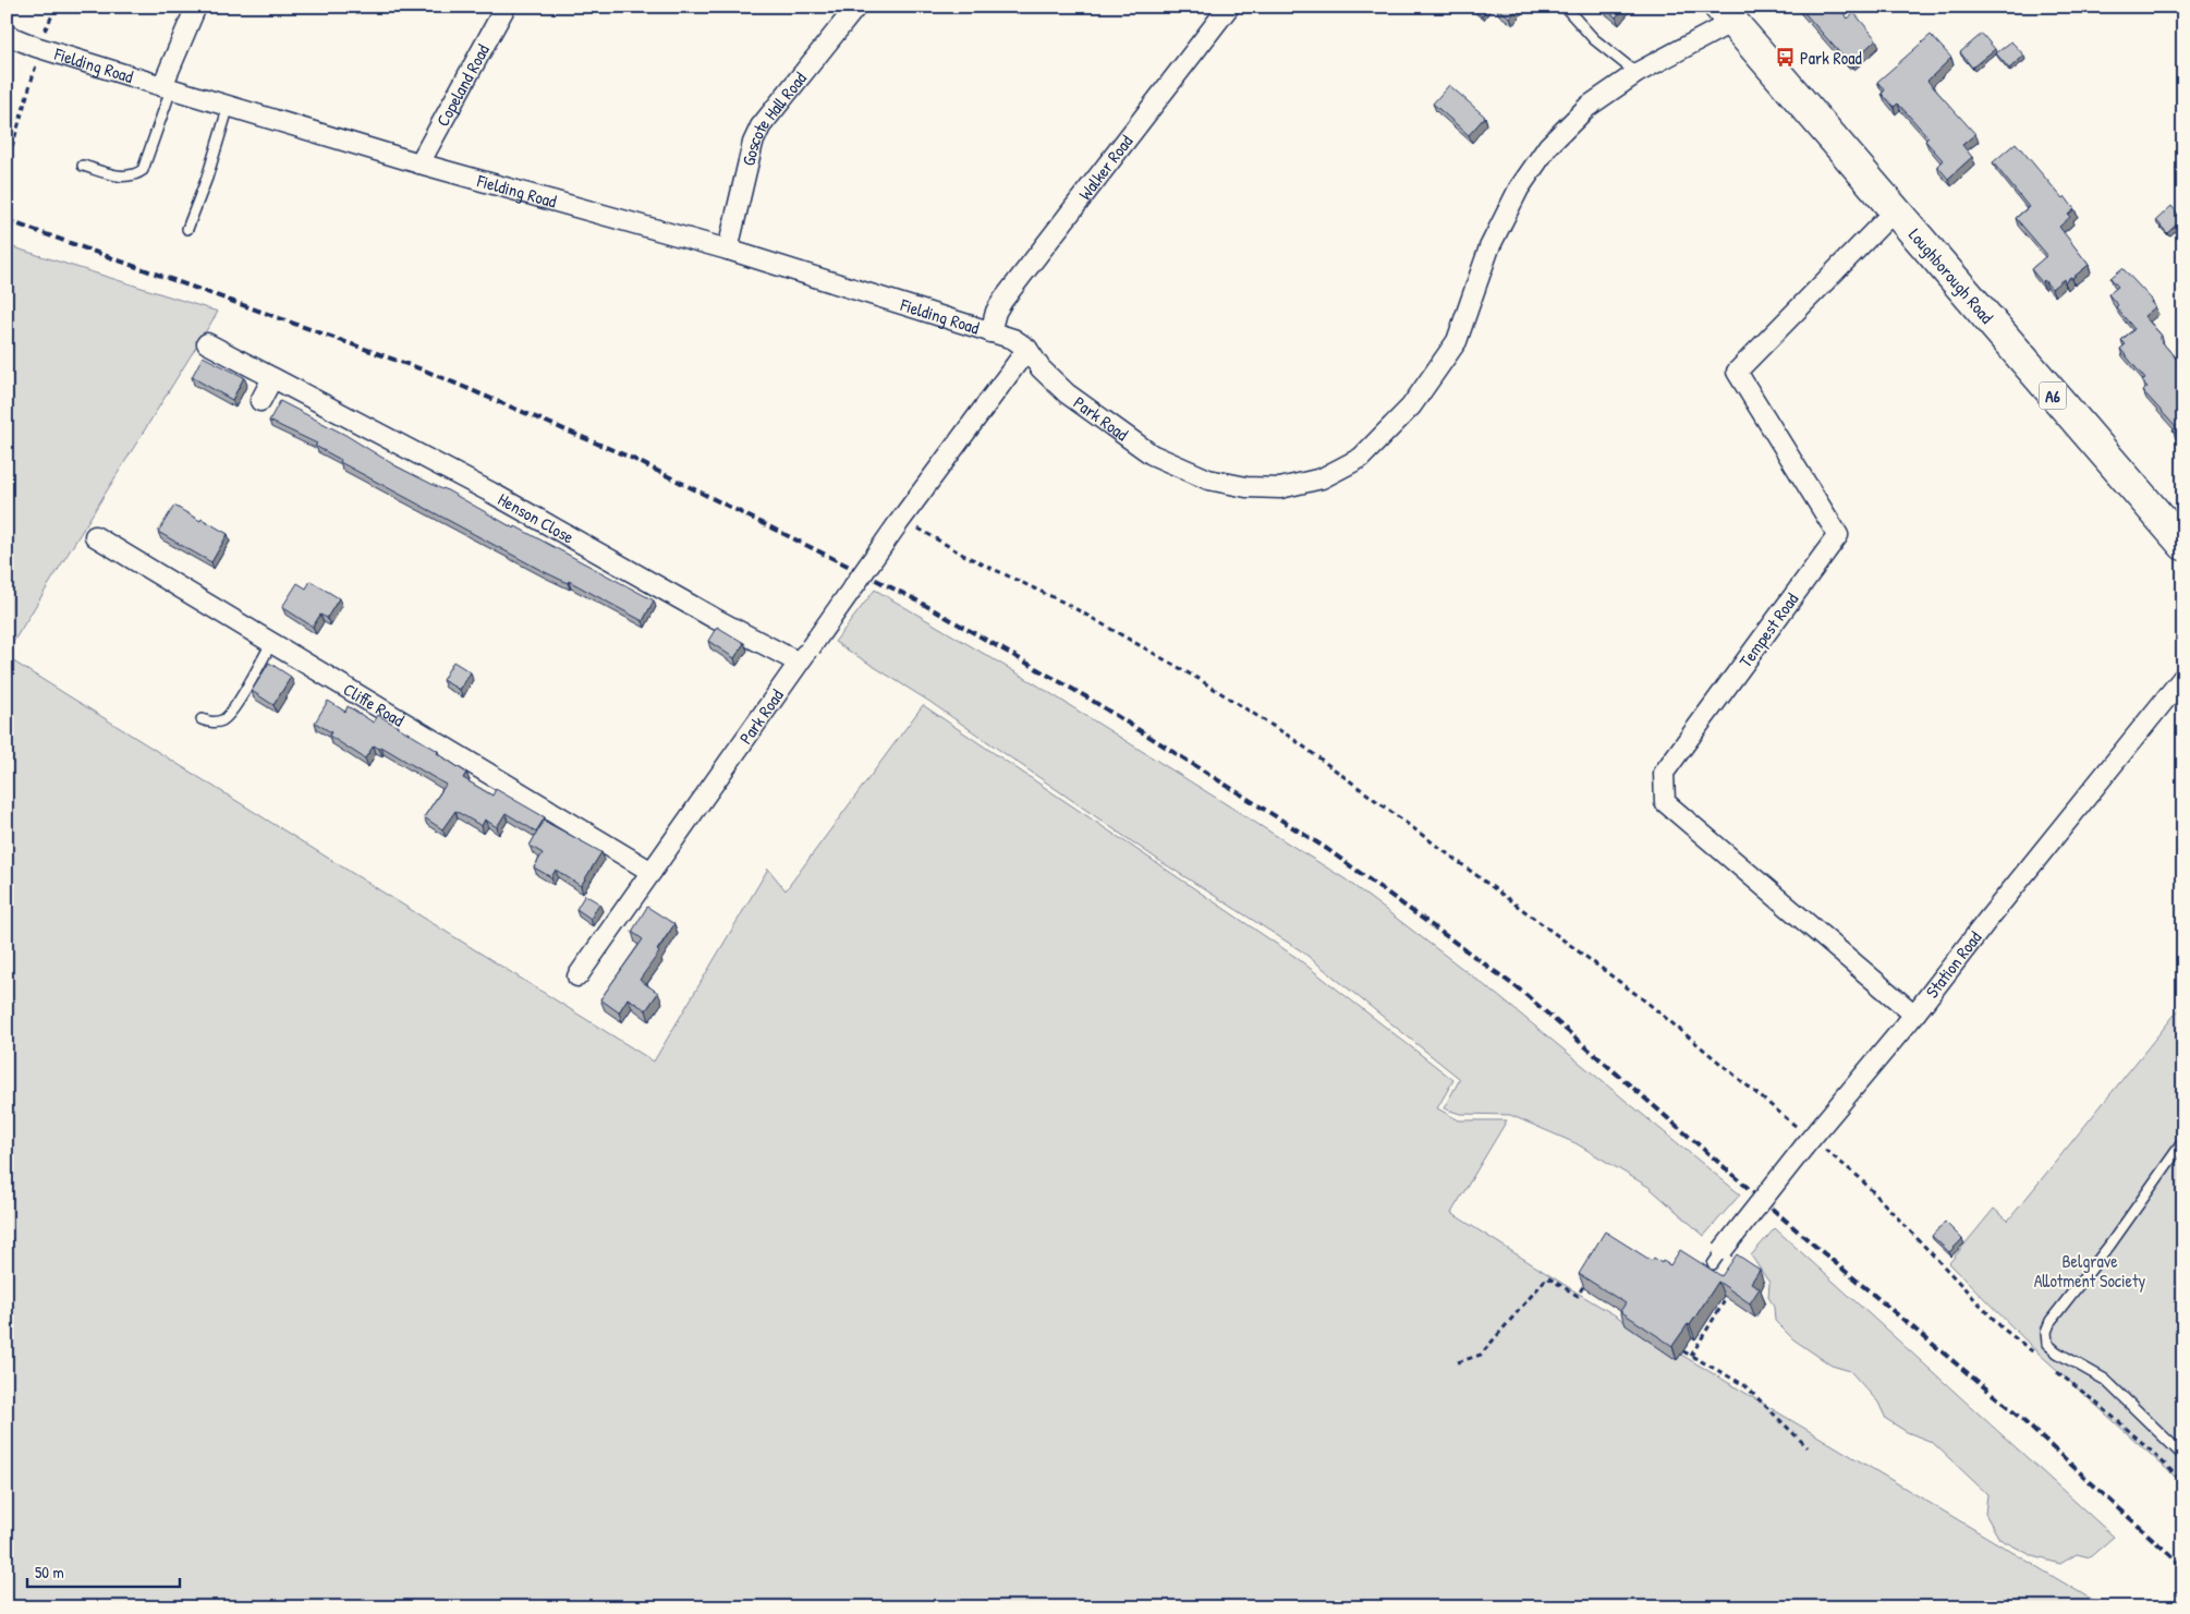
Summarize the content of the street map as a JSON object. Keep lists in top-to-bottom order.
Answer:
{
  "streets": {
    "highway": ["Loughborough Road", "A6"],
    "street": [
      "Fielding Road",
      "Copeland Road",
      "Goscote Hall Road",
      "Walker Road",
      "Park Road",
      "Henson Close",
      "Tempest Road",
      "Cliffe Road",
      "Station Road"
    ]
  },
  "crossings": [
    ["Fielding Road", "Copeland Road"],
    ["Fielding Road", "Goscote Hall Road"],
    ["Fielding Road", "Walker Road"],
    ["Fielding Road", "Park Road"],
    ["Loughborough Road", "Park Road"],
    ["Loughborough Road", "Tempest Road"],
    ["Park Road", "Henson Close"],
    ["Park Road", "Cliffe Road"],
    ["Tempest Road", "Station Road"]
  ],
  "parks": ["Belgrave Allotment Society"],
  "places": {
    "bus stop": ["Park Road"]
  },
  "scale_bar": "50 m"
}
